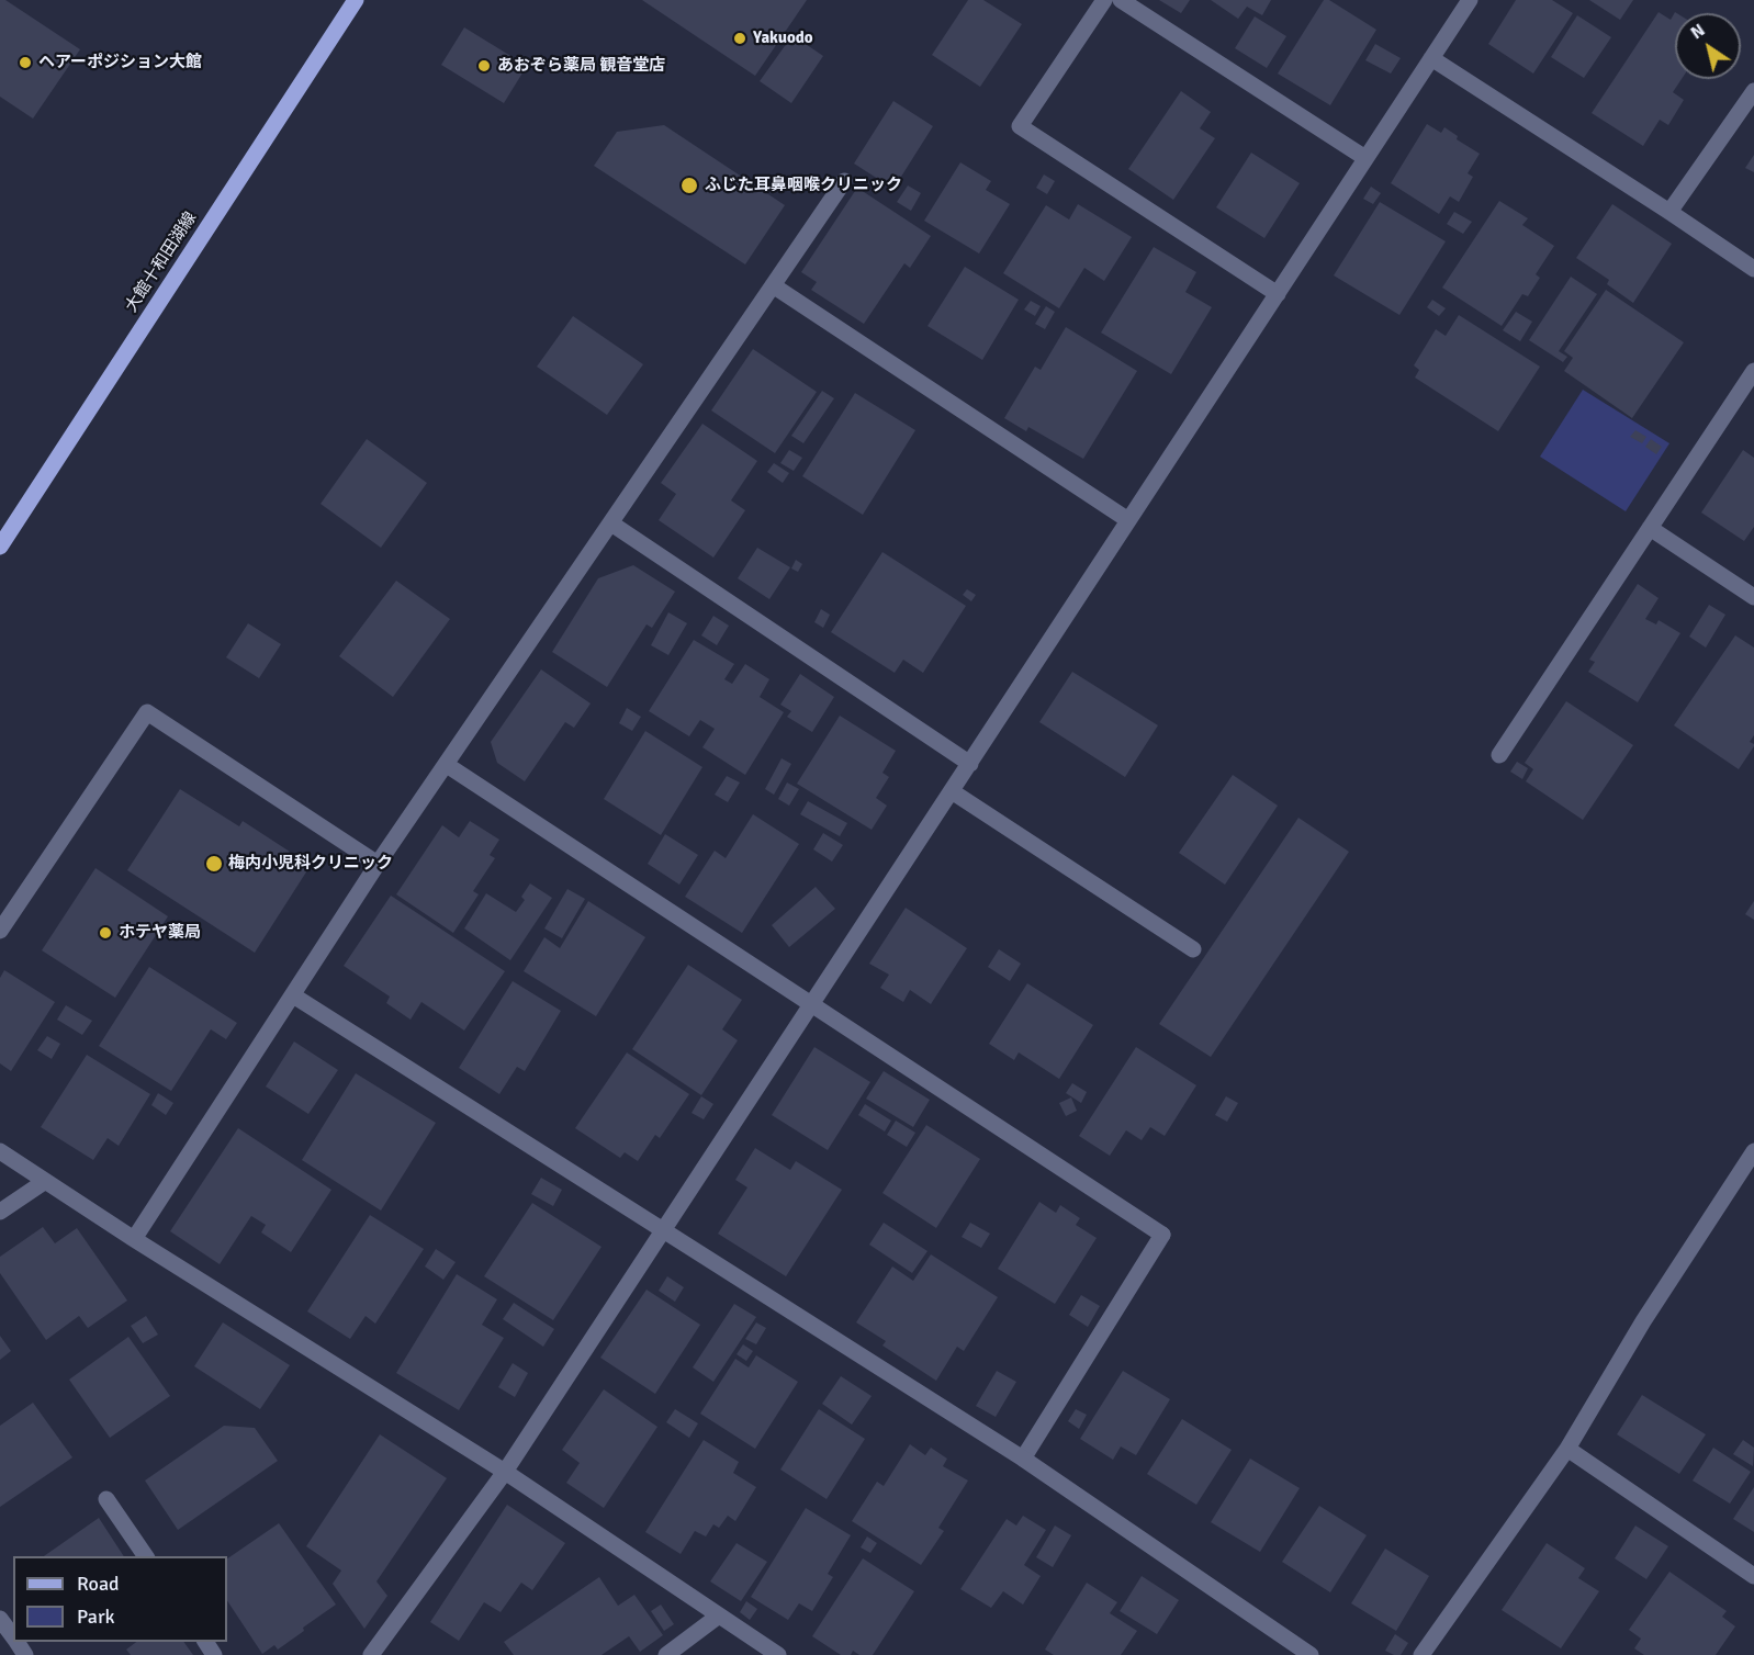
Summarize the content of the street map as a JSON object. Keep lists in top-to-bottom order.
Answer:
{
  "streets": {
    "main road": ["大館十和田湖線"]
  },
  "places": [
    "Yakuodo",
    "ヘアーポジション大館",
    "あおぞら薬局 観音堂店",
    "ふじた耳鼻咽喉クリニック",
    "梅内小児科クリニック",
    "ホテヤ薬局"
  ],
  "legend": ["Road", "Park"],
  "north": "top left"
}
